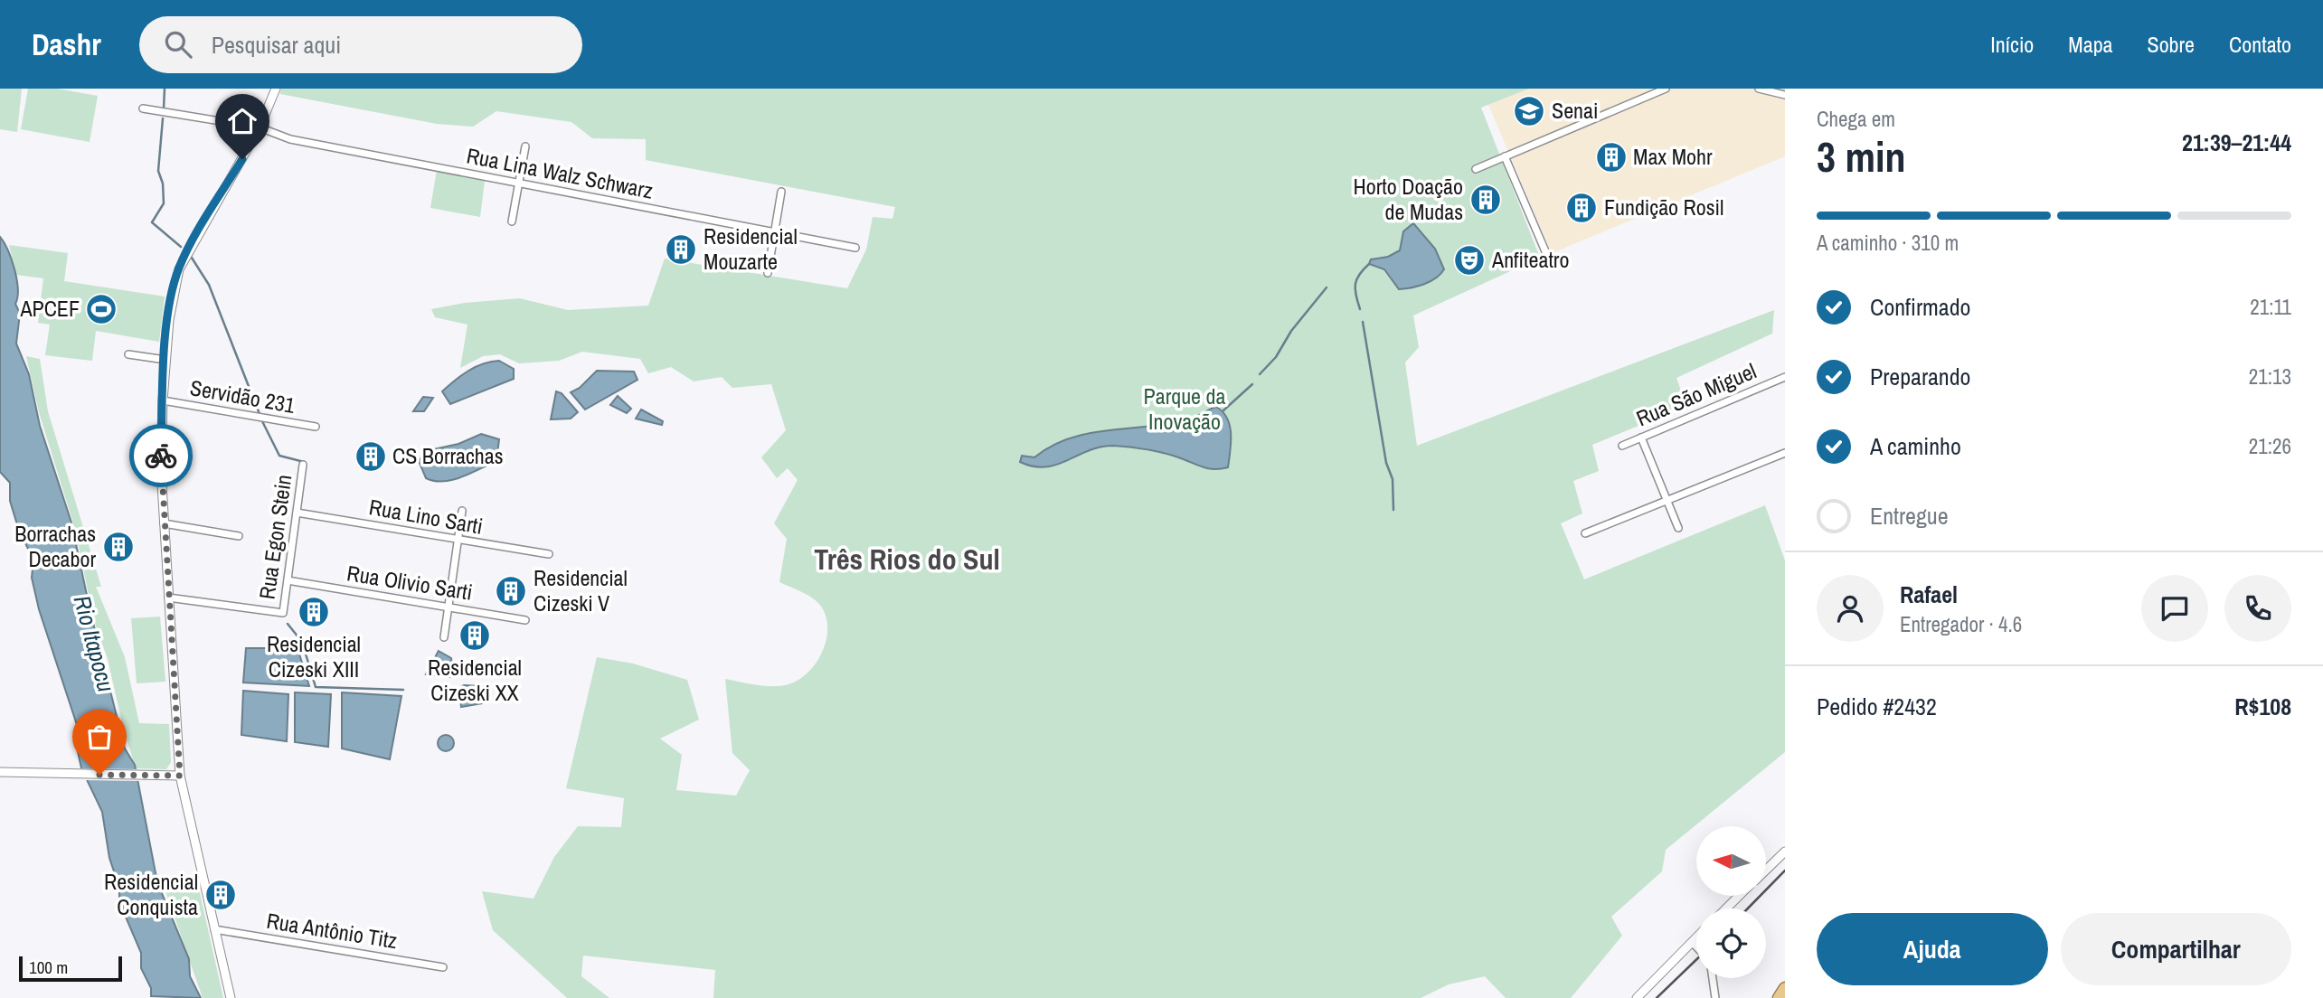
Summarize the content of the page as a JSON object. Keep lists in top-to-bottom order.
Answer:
{
  "streets": {
    "street": [
      "Rua Lina Walz Schwarz",
      "Rua São Miguel",
      "Servidão 231",
      "Rua Lino Sarti",
      "Rua Egon Stein",
      "Rua Olivio Sarti",
      "Rua Antônio Titz"
    ]
  },
  "crossings": [
    ["Rua Lino Sarti", "Rua Egon Stein"],
    ["Rua Egon Stein", "Rua Olivio Sarti"]
  ],
  "districts": ["Três Rios do Sul"],
  "water": ["Rio Itapocu"],
  "parks": ["Parque da Inovação"],
  "places": {
    "school or university": ["Senai"],
    "building": [
      "Max Mohr",
      "Horto Doação de Mudas",
      "Fundição Rosil",
      "Residencial Mouzarte",
      "CS Borrachas",
      "Borrachas Decabor",
      "Residencial Cizeski V",
      "Residencial Cizeski XIII",
      "Residencial Cizeski XX",
      "Residencial Conquista"
    ],
    "theatre": ["Anfiteatro"],
    "sports": ["APCEF"]
  },
  "scale_bar": "100 m",
  "north": "left",
  "page": {
    "header": "Dashr",
    "search": "Pesquisar aqui",
    "nav": [
      "Início",
      "Mapa",
      "Sobre",
      "Contato"
    ],
    "heading": ["3 min", "Chega em", "21:39–21:44"],
    "panel": [
      "Rafael",
      "Entregador · 4.6",
      "Pedido #2432",
      "R$108"
    ],
    "bar": "A caminho · 310 m",
    "list": [
      ["Confirmado", "21:11"],
      ["Preparando", "21:13"],
      ["A caminho", "21:26"],
      "Entregue"
    ],
    "buttons": ["Ajuda", "Compartilhar"],
    "scale": "100 m"
  }
}
